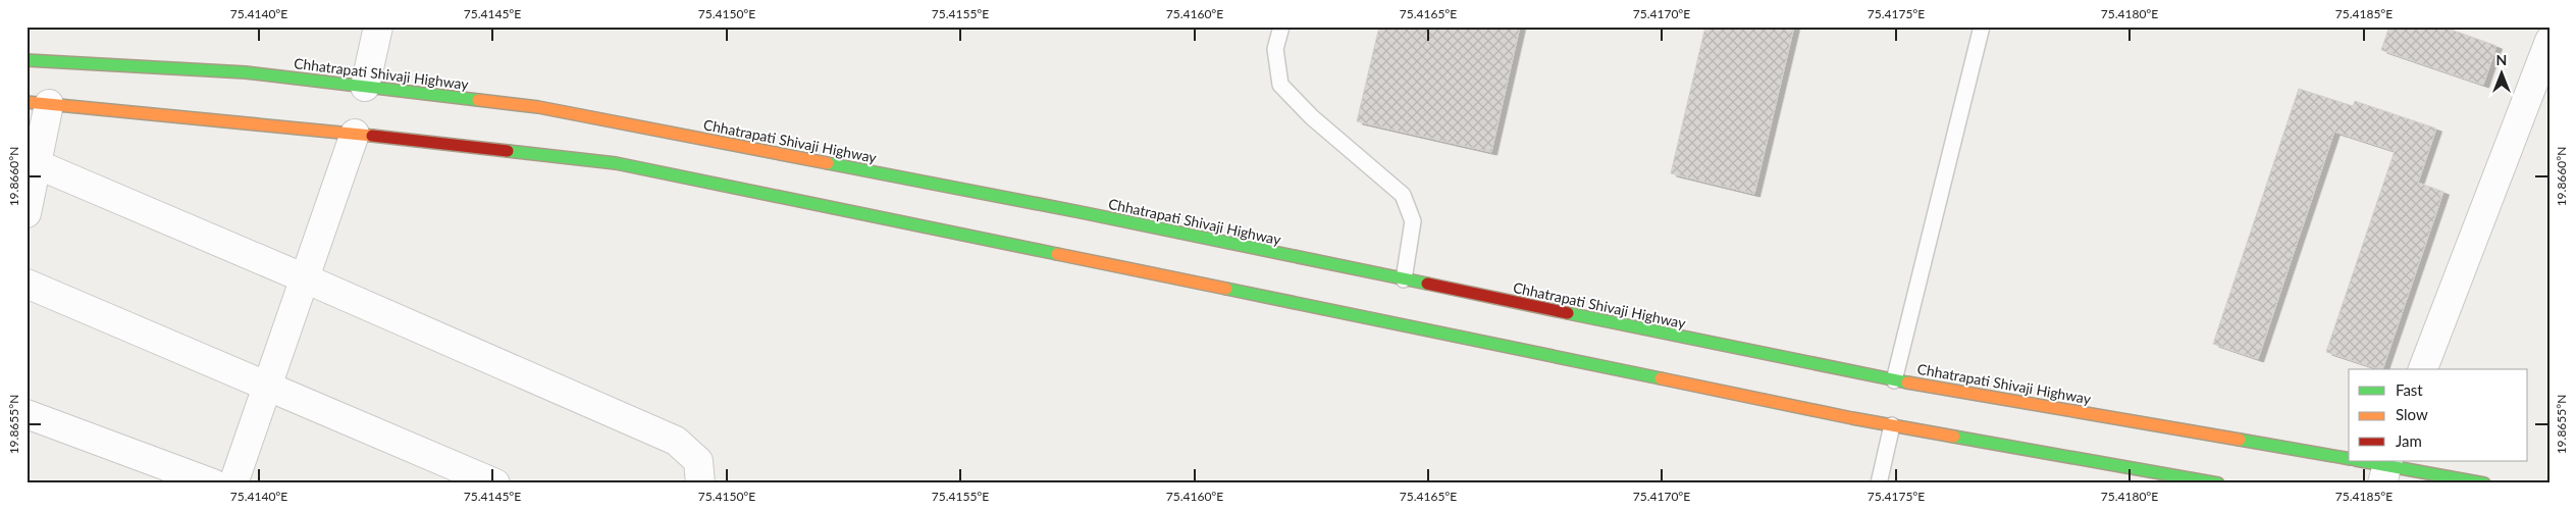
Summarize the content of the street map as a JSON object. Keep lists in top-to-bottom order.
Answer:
{
  "streets": {
    "main road": ["Chhatrapati Shivaji Highway"]
  },
  "legend": ["Fast", "Slow", "Jam"],
  "north": "top",
  "coordinates": [
    "75.4140°E",
    "75.4145°E",
    "75.4150°E",
    "75.4155°E",
    "75.4160°E",
    "75.4165°E",
    "75.4170°E",
    "75.4175°E",
    "75.4180°E",
    "75.4185°E",
    "19.8660°N",
    "19.8655°N"
  ]
}
